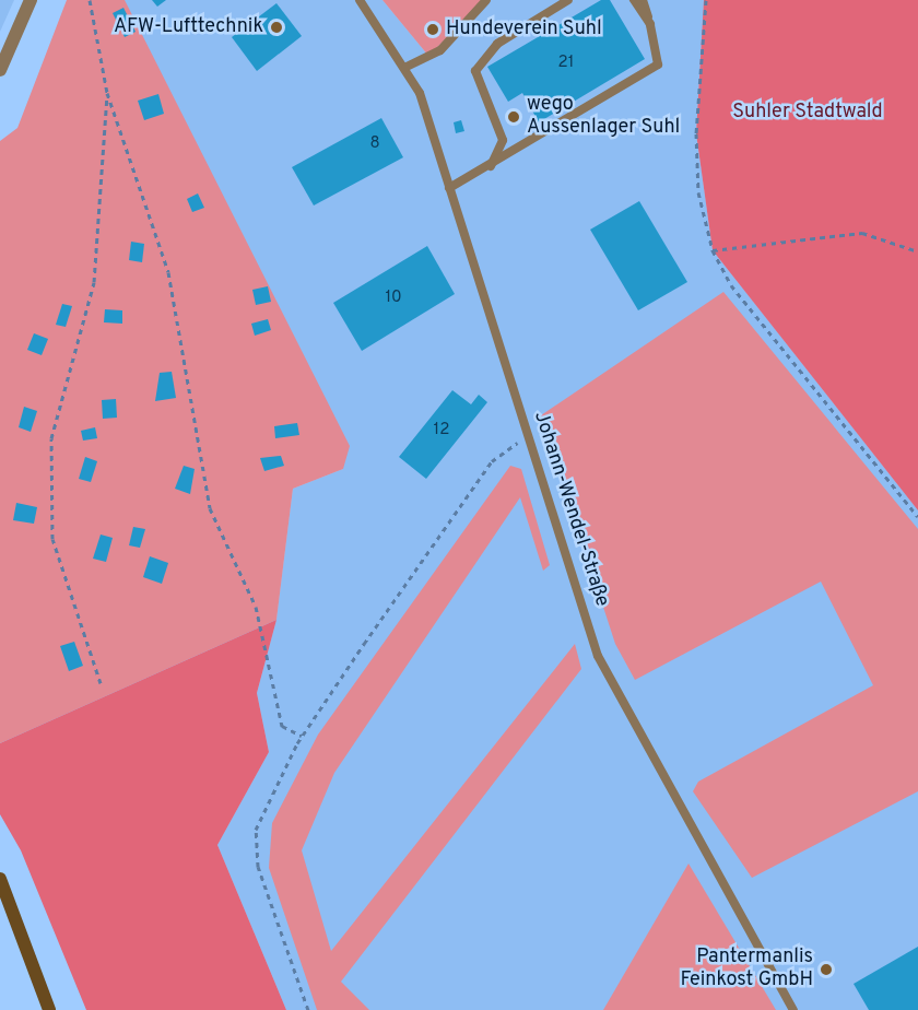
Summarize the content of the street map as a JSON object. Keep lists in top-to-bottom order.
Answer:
{
  "streets": {
    "lane": ["Johann-Wendel-Straße"]
  },
  "parks": ["Suhler Stadtwald"],
  "places": [
    "AFW-Lufttechnik",
    "Hundeverein Suhl",
    "wego Aussenlager Suhl",
    "Pantermanlis Feinkost GmbH"
  ],
  "house_numbers": [
    "21",
    "8",
    "10",
    "12"
  ]
}
